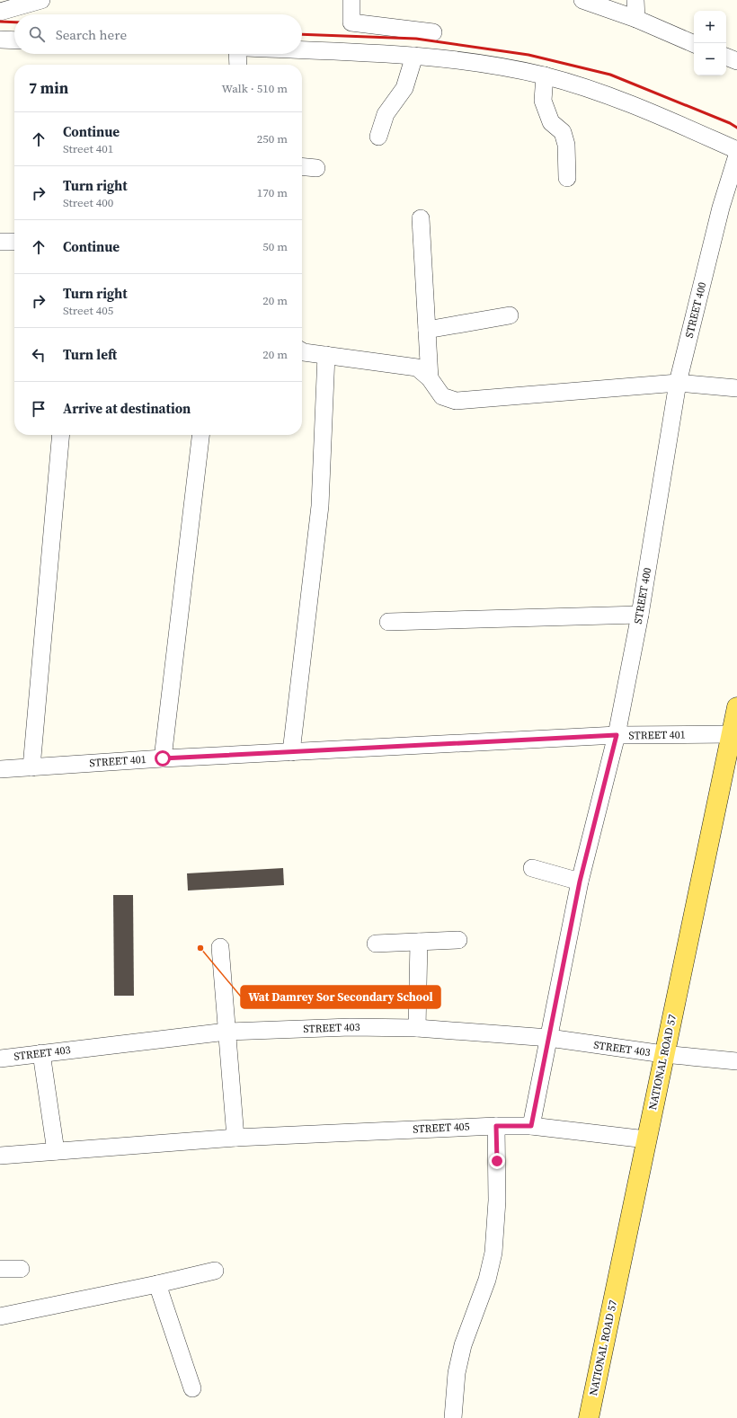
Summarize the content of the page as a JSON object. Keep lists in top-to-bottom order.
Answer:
{
  "streets": {
    "main road": ["NATIONAL ROAD 57"],
    "street": [
      "STREET 400",
      "STREET 401",
      "STREET 403",
      "STREET 405"
    ]
  },
  "crossings": [
    ["STREET 400", "STREET 401"],
    ["STREET 400", "STREET 403"],
    ["STREET 400", "STREET 405"],
    ["STREET 401", "NATIONAL ROAD 57"],
    ["STREET 403", "NATIONAL ROAD 57"],
    ["NATIONAL ROAD 57", "STREET 405"]
  ],
  "places": ["Wat Damrey Sor Secondary School"],
  "page": {
    "map_buttons": ["+", "−"],
    "search": "Search here",
    "heading": ["7 min", "Walk · 510 m"],
    "list": [
      ["Continue", "Street 401", "250 m"],
      ["Turn right", "Street 400", "170 m"],
      ["Continue", "50 m"],
      ["Turn right", "Street 405", "20 m"],
      ["Turn left", "20 m"],
      "Arrive at destination"
    ]
  }
}
